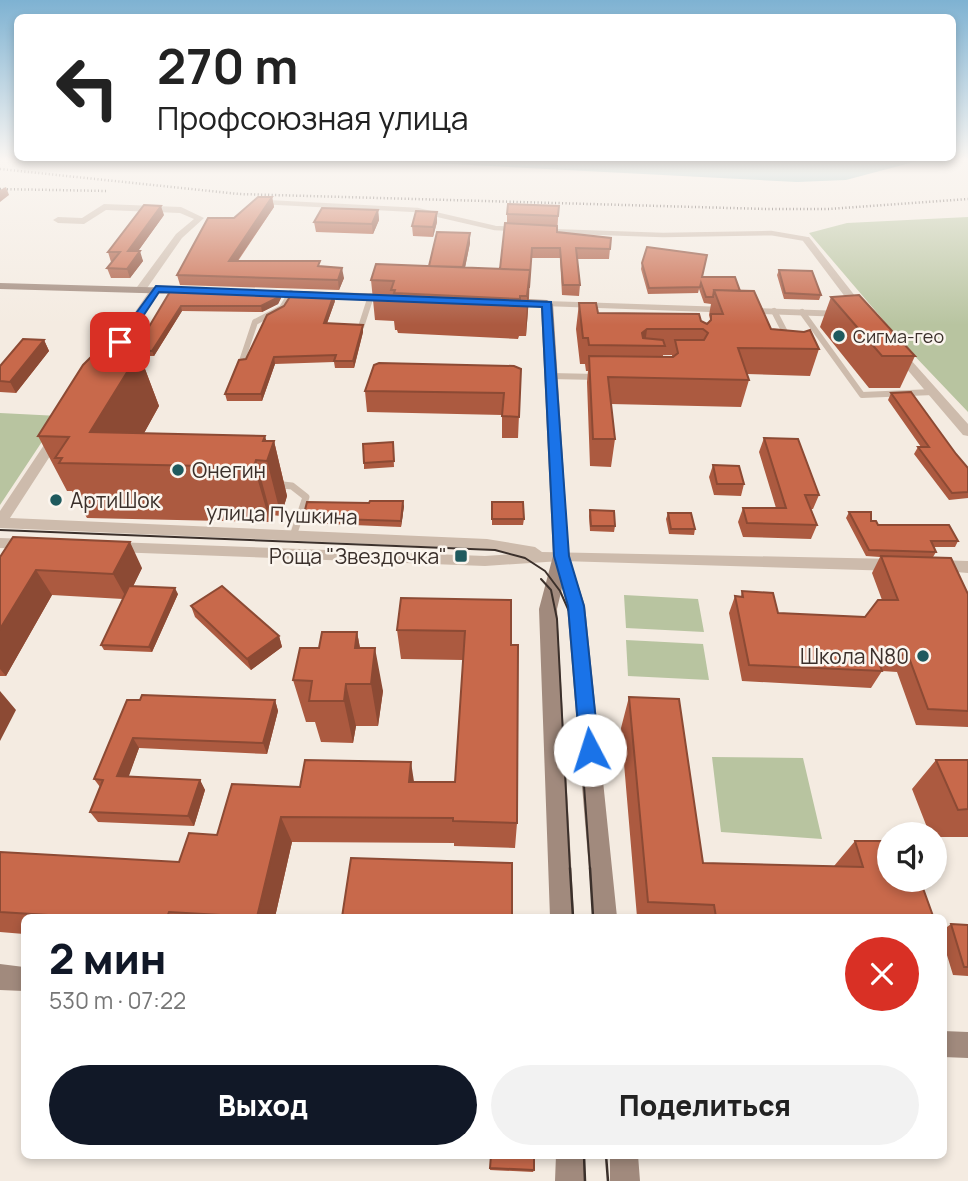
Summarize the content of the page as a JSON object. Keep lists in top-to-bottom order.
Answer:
{
  "streets": {
    "street": ["улица Пушкина"]
  },
  "places": {
    "other": [
      "Сигма-гео",
      "Онегин",
      "АртиШок",
      "Школа N80"
    ],
    "transit": ["Роща \"Звездочка\""]
  },
  "page": {
    "turn": ["270 m", "Профсоюзная улица"],
    "heading": ["2 мин", "530 m · 07:22"],
    "buttons": ["Выход", "Поделиться"]
  }
}
